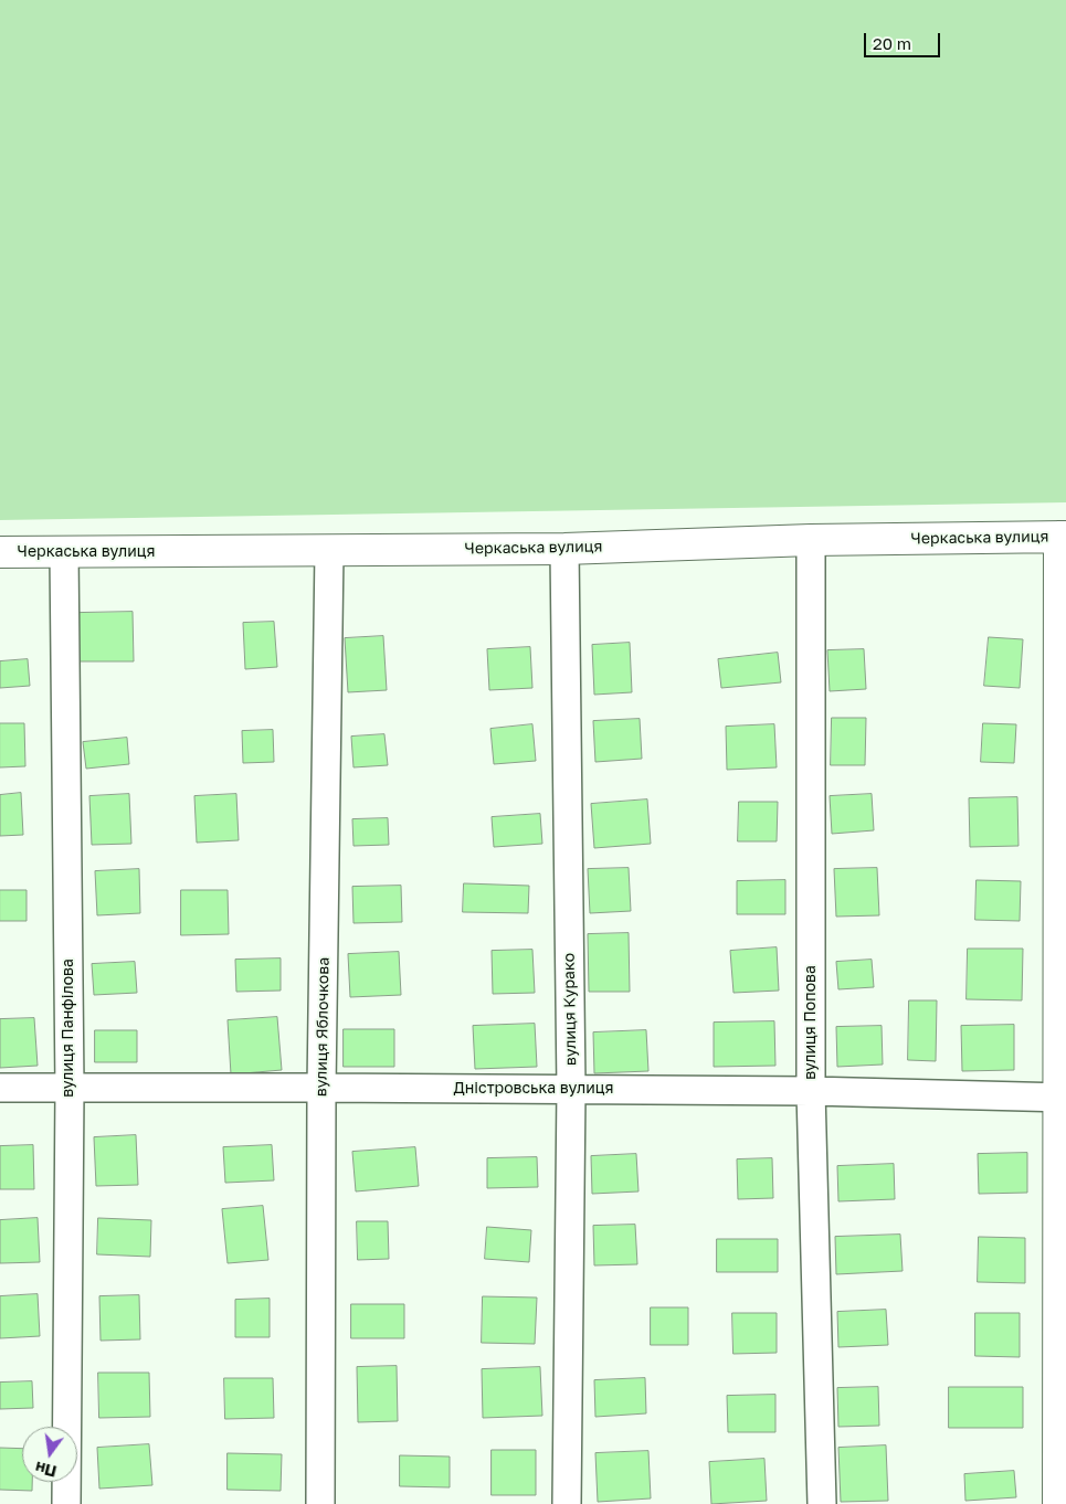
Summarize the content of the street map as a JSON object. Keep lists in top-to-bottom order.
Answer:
{
  "streets": {
    "street": [
      "Черкаська вулиця",
      "вулиця Курако",
      "вулиця Попова",
      "вулиця Яблочкова",
      "вулиця Панфілова",
      "Дністровська вулиця"
    ]
  },
  "crossings": [
    ["Черкаська вулиця", "вулиця Курако"],
    ["Черкаська вулиця", "вулиця Попова"],
    ["Черкаська вулиця", "вулиця Яблочкова"],
    ["Черкаська вулиця", "вулиця Панфілова"],
    ["вулиця Курако", "Дністровська вулиця"],
    ["вулиця Попова", "Дністровська вулиця"],
    ["вулиця Яблочкова", "Дністровська вулиця"],
    ["вулиця Панфілова", "Дністровська вулиця"]
  ],
  "scale_bar": "20 m",
  "north": "bottom"
}
